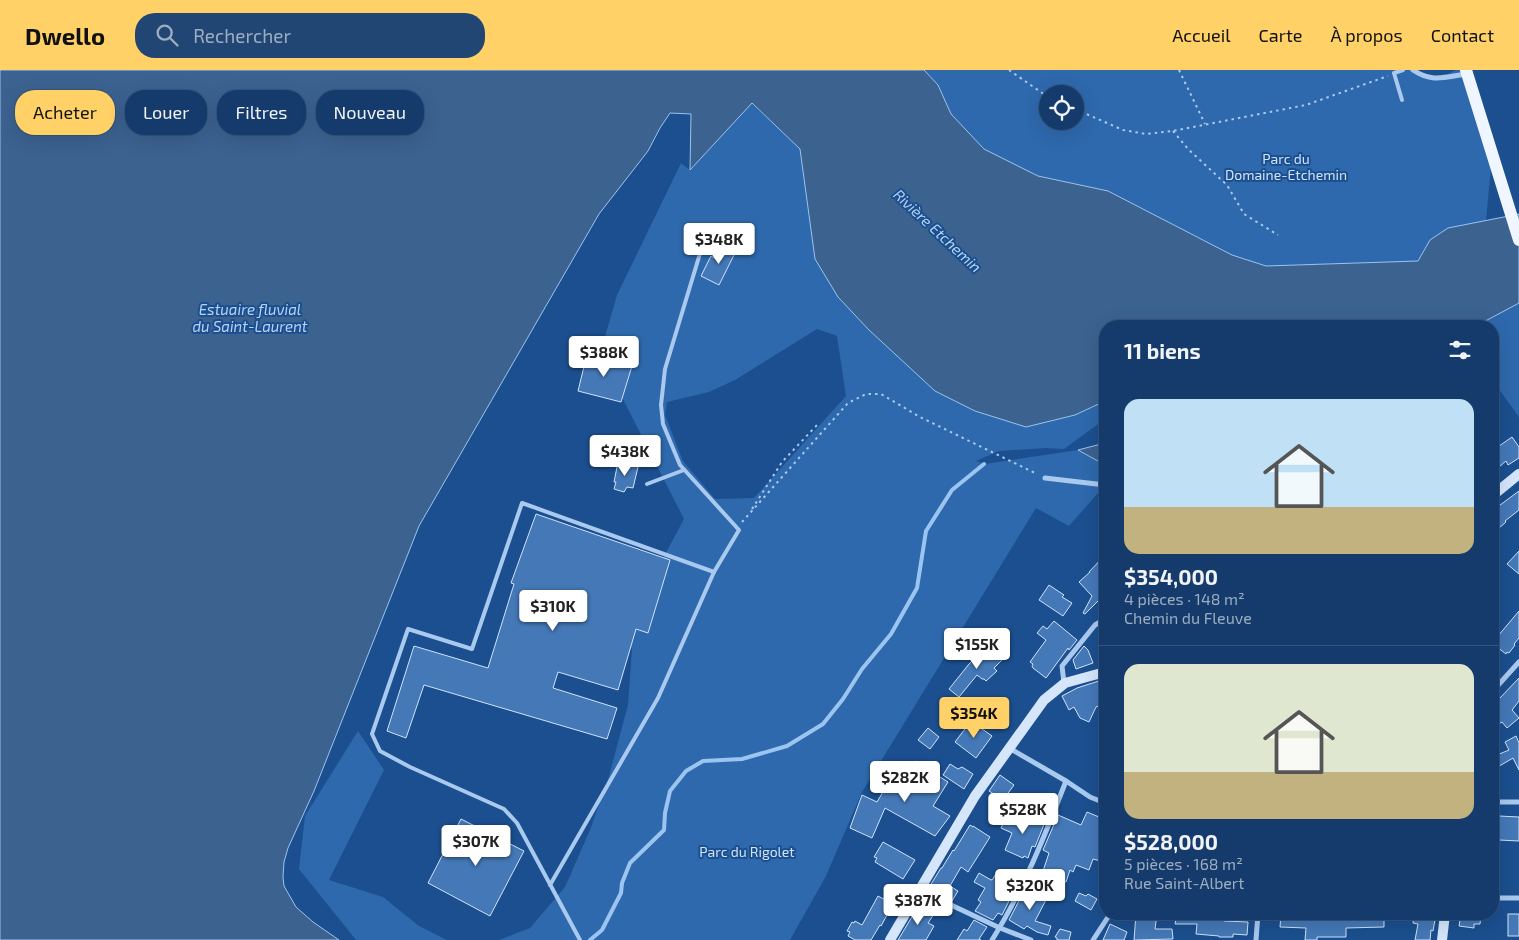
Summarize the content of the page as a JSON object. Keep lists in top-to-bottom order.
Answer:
{
  "water": ["Rivière Etchemin", "Estuaire fluvial du Saint-Laurent"],
  "parks": ["Parc du Domaine-Etchemin", "Parc du Rigolet"],
  "page": {
    "header": "Dwello",
    "search": "Rechercher",
    "nav": [
      "Accueil",
      "Carte",
      "À propos",
      "Contact"
    ],
    "chip": [
      "Acheter",
      "Louer",
      "Filtres",
      "Nouveau"
    ],
    "price": [
      "$348K",
      "$388K",
      "$438K",
      "$310K",
      "$155K",
      "$354K",
      "$282K",
      "$528K",
      "$307K",
      "$320K",
      "$387K"
    ],
    "heading": "11 biens",
    "list": [
      {
        "name": "$354,000",
        "note": "4 pièces · 148 m² · Chemin du Fleuve"
      },
      {
        "name": "$528,000",
        "note": "5 pièces · 168 m² · Rue Saint-Albert"
      }
    ]
  }
}
